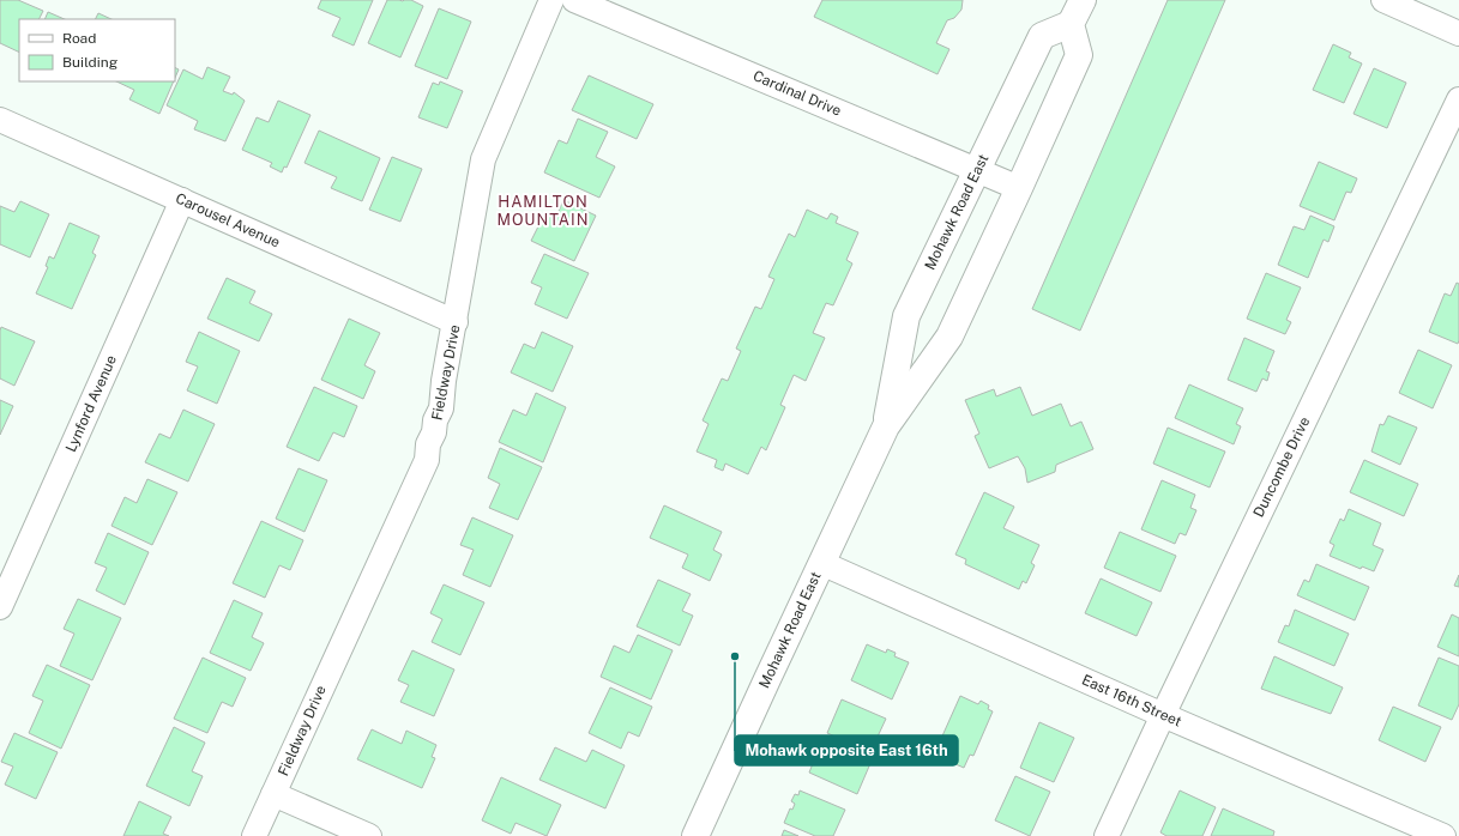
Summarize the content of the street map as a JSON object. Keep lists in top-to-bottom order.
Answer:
{
  "streets": {
    "main road": ["Mohawk Road East"],
    "street": [
      "Cardinal Drive",
      "Carousel Avenue",
      "Fieldway Drive",
      "Lynford Avenue",
      "Duncombe Drive",
      "East 16th Street"
    ]
  },
  "crossings": [
    ["Cardinal Drive", "Mohawk Road East"],
    ["Mohawk Road East", "East 16th Street"],
    ["Carousel Avenue", "Fieldway Drive"],
    ["Carousel Avenue", "Lynford Avenue"],
    ["Duncombe Drive", "East 16th Street"]
  ],
  "districts": ["HAMILTON MOUNTAIN"],
  "places": ["Mohawk opposite East 16th"],
  "legend": ["Road", "Building"]
}
